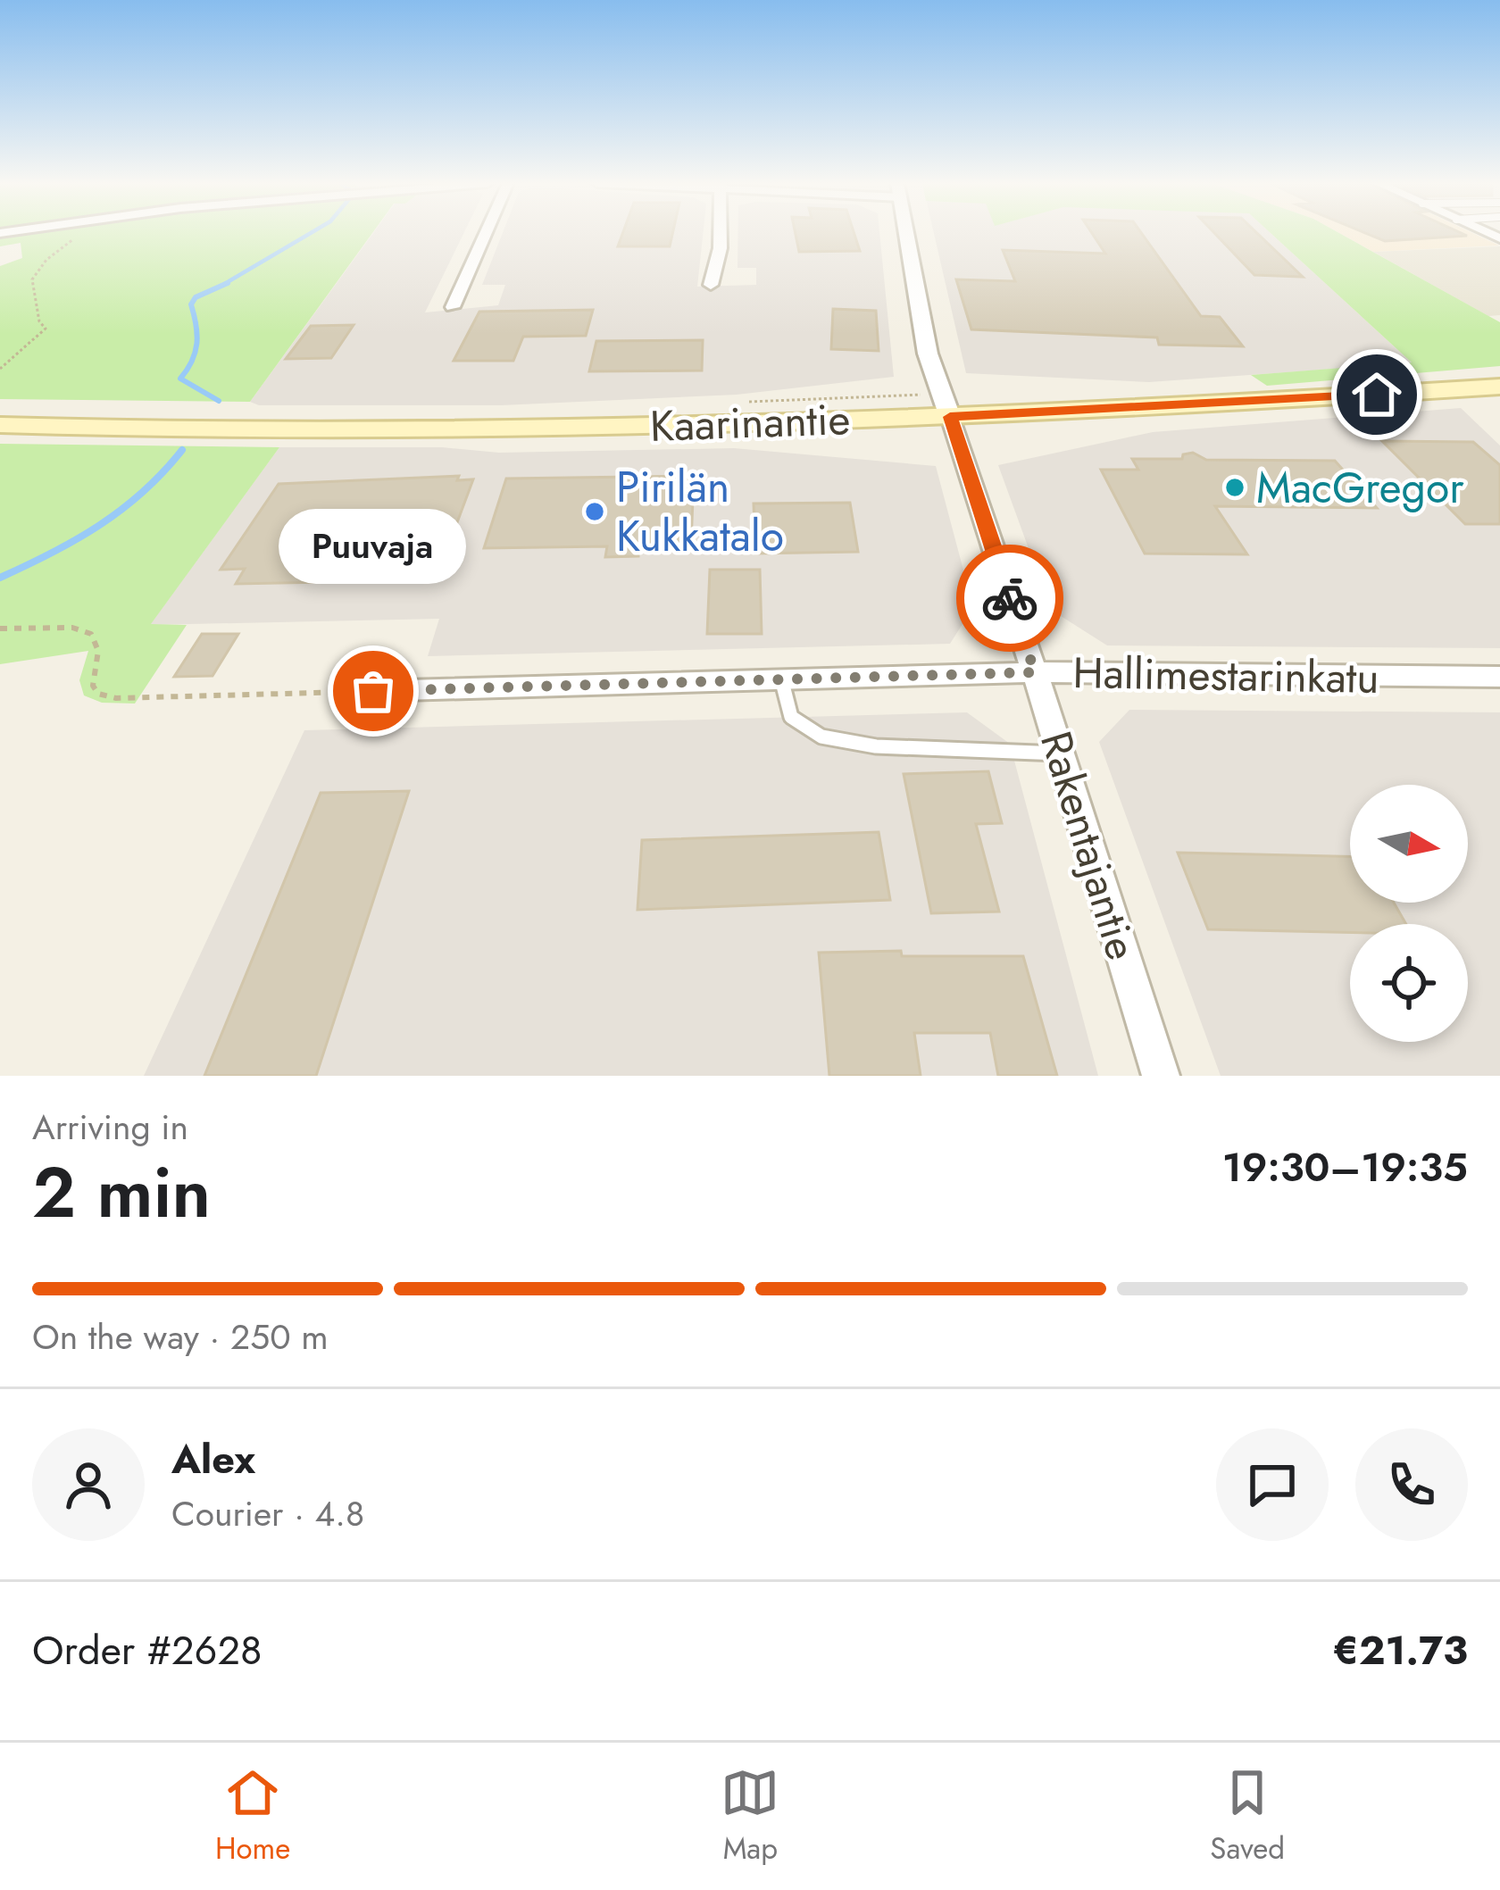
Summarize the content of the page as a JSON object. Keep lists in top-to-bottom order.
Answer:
{
  "streets": {
    "main road": ["Kaarinantie"],
    "street": ["Hallimestarinkatu", "Rakentajantie"]
  },
  "crossings": [
    ["Kaarinantie", "Rakentajantie"],
    ["Hallimestarinkatu", "Rakentajantie"]
  ],
  "places": ["MacGregor", "Pirilän Kukkatalo", "Puuvaja"],
  "north": "right",
  "page": {
    "bubble": "Puuvaja",
    "heading": ["2 min", "Arriving in", "19:30–19:35"],
    "panel": [
      "Alex",
      "Courier · 4.8",
      "Order #2628",
      "€21.73"
    ],
    "bar": "On the way · 250 m",
    "tabs": ["Home", "Map", "Saved"]
  }
}
